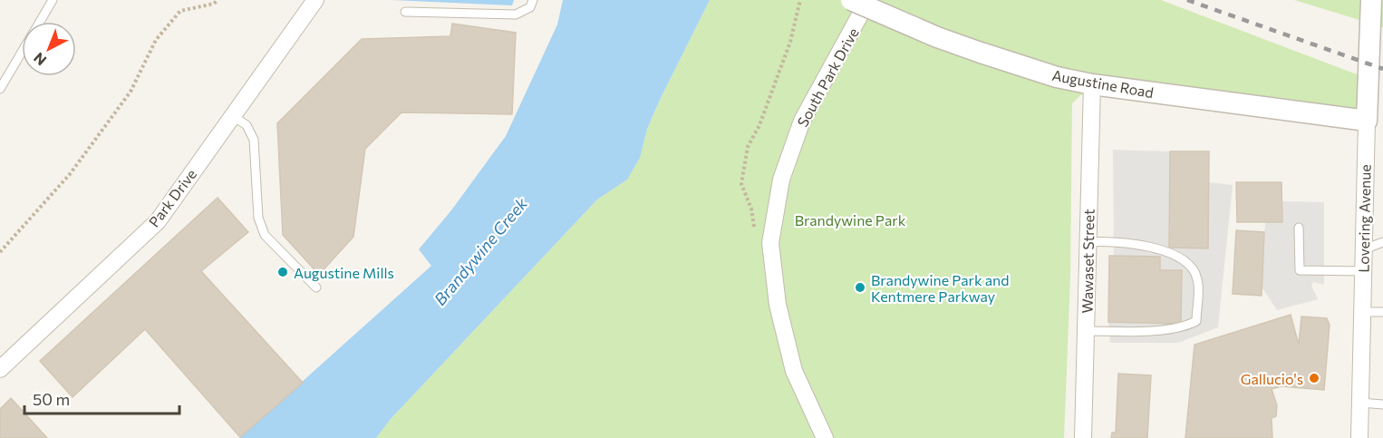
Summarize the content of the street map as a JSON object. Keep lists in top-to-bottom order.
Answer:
{
  "streets": {
    "street": [
      "South Park Drive",
      "Augustine Road",
      "Park Drive",
      "Lovering Avenue",
      "Wawaset Street"
    ]
  },
  "crossings": [
    ["Augustine Road", "Lovering Avenue"],
    ["Augustine Road", "Wawaset Street"]
  ],
  "water": ["Brandywine Creek"],
  "parks": ["Brandywine Park"],
  "places": ["Augustine Mills", "Brandywine Park and Kentmere Parkway", "Gallucio's"],
  "scale_bar": "50 m",
  "north": "bottom left"
}
